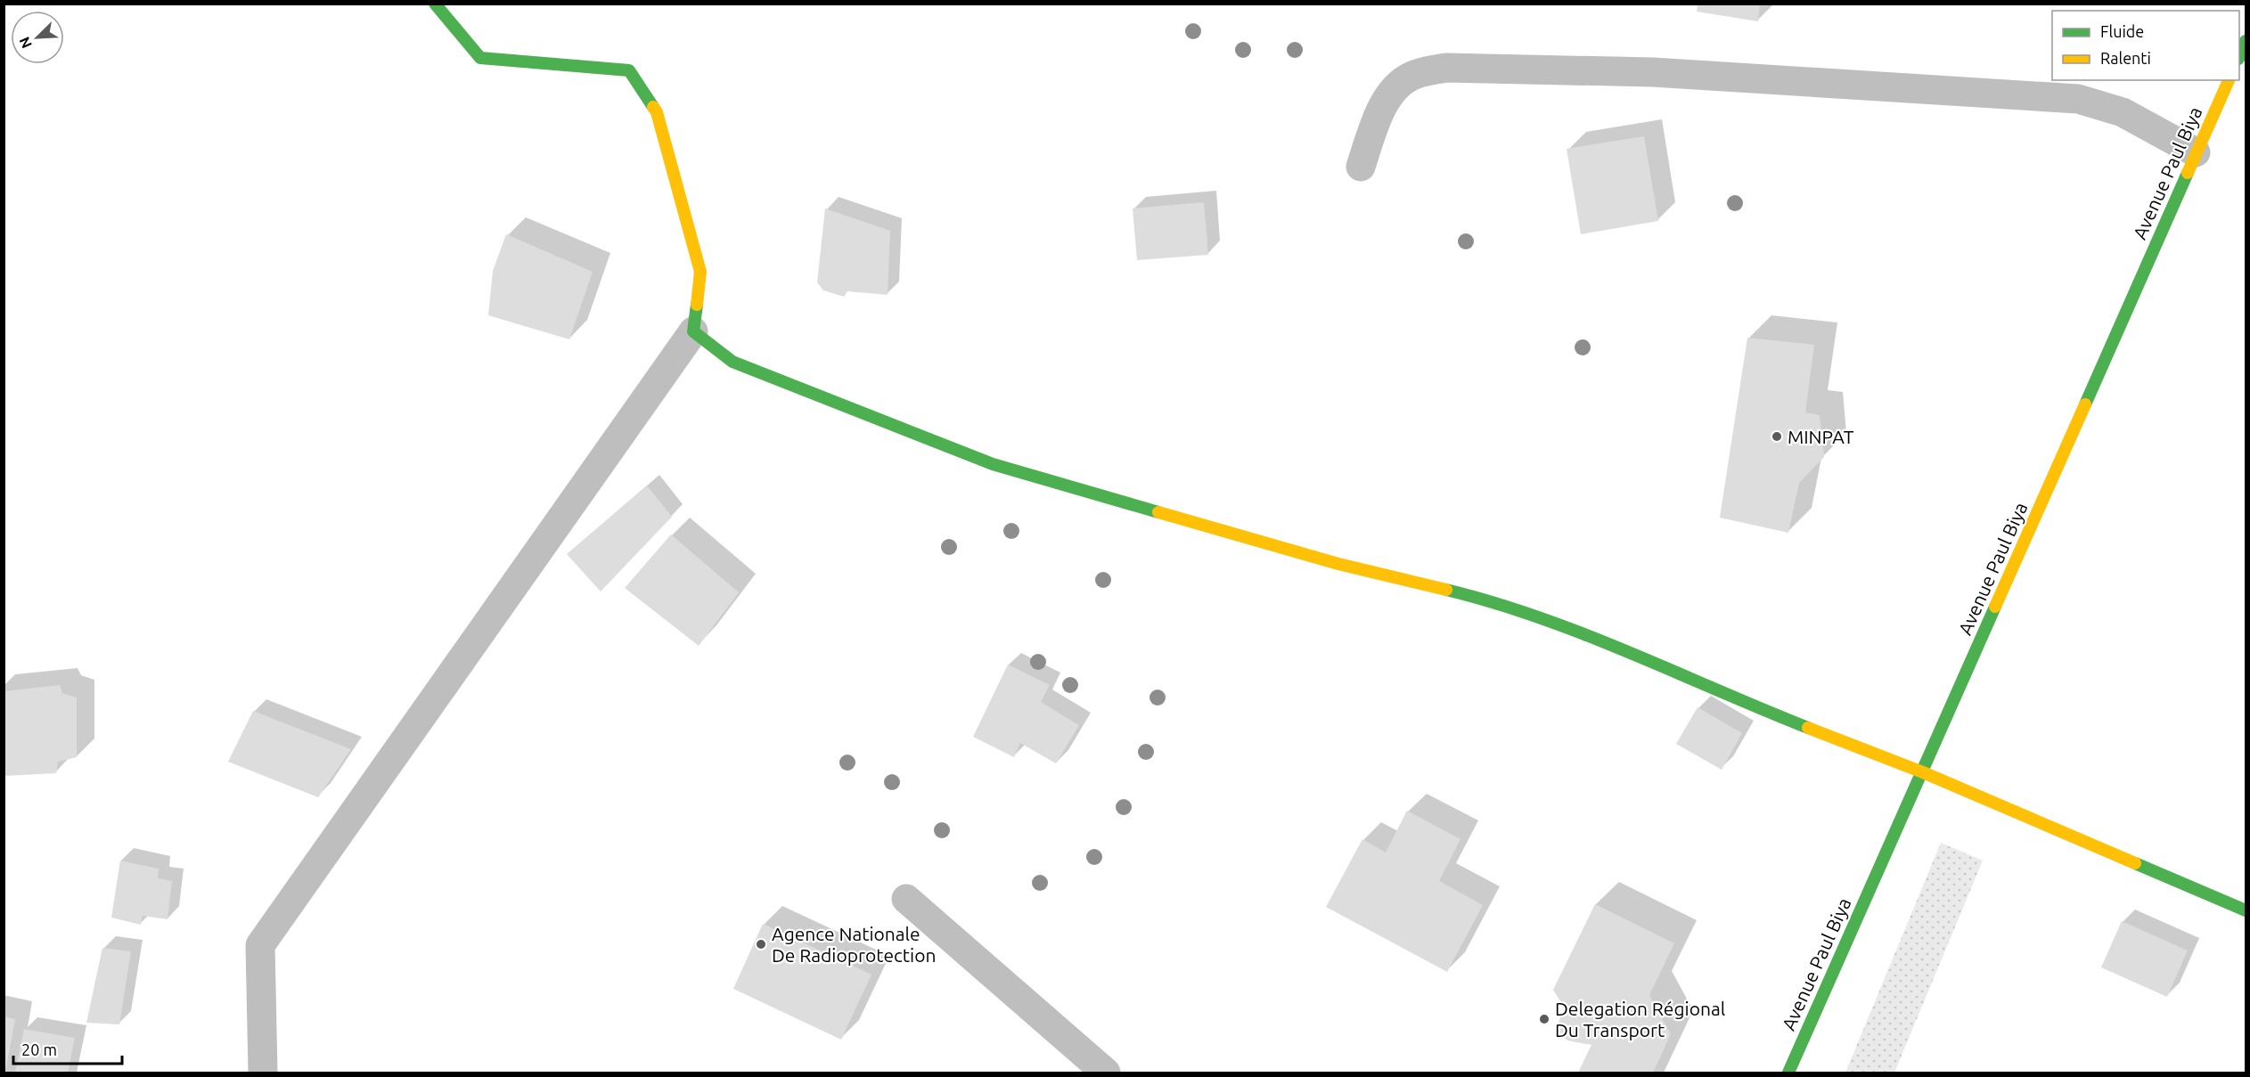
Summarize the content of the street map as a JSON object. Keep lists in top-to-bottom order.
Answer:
{
  "streets": {
    "street": ["Avenue Paul Biya"]
  },
  "places": ["MINPAT", "Agence Nationale De Radioprotection", "Delegation Régional Du Transport"],
  "legend": ["Fluide", "Ralenti"],
  "scale_bar": "20 m",
  "north": "bottom left"
}
